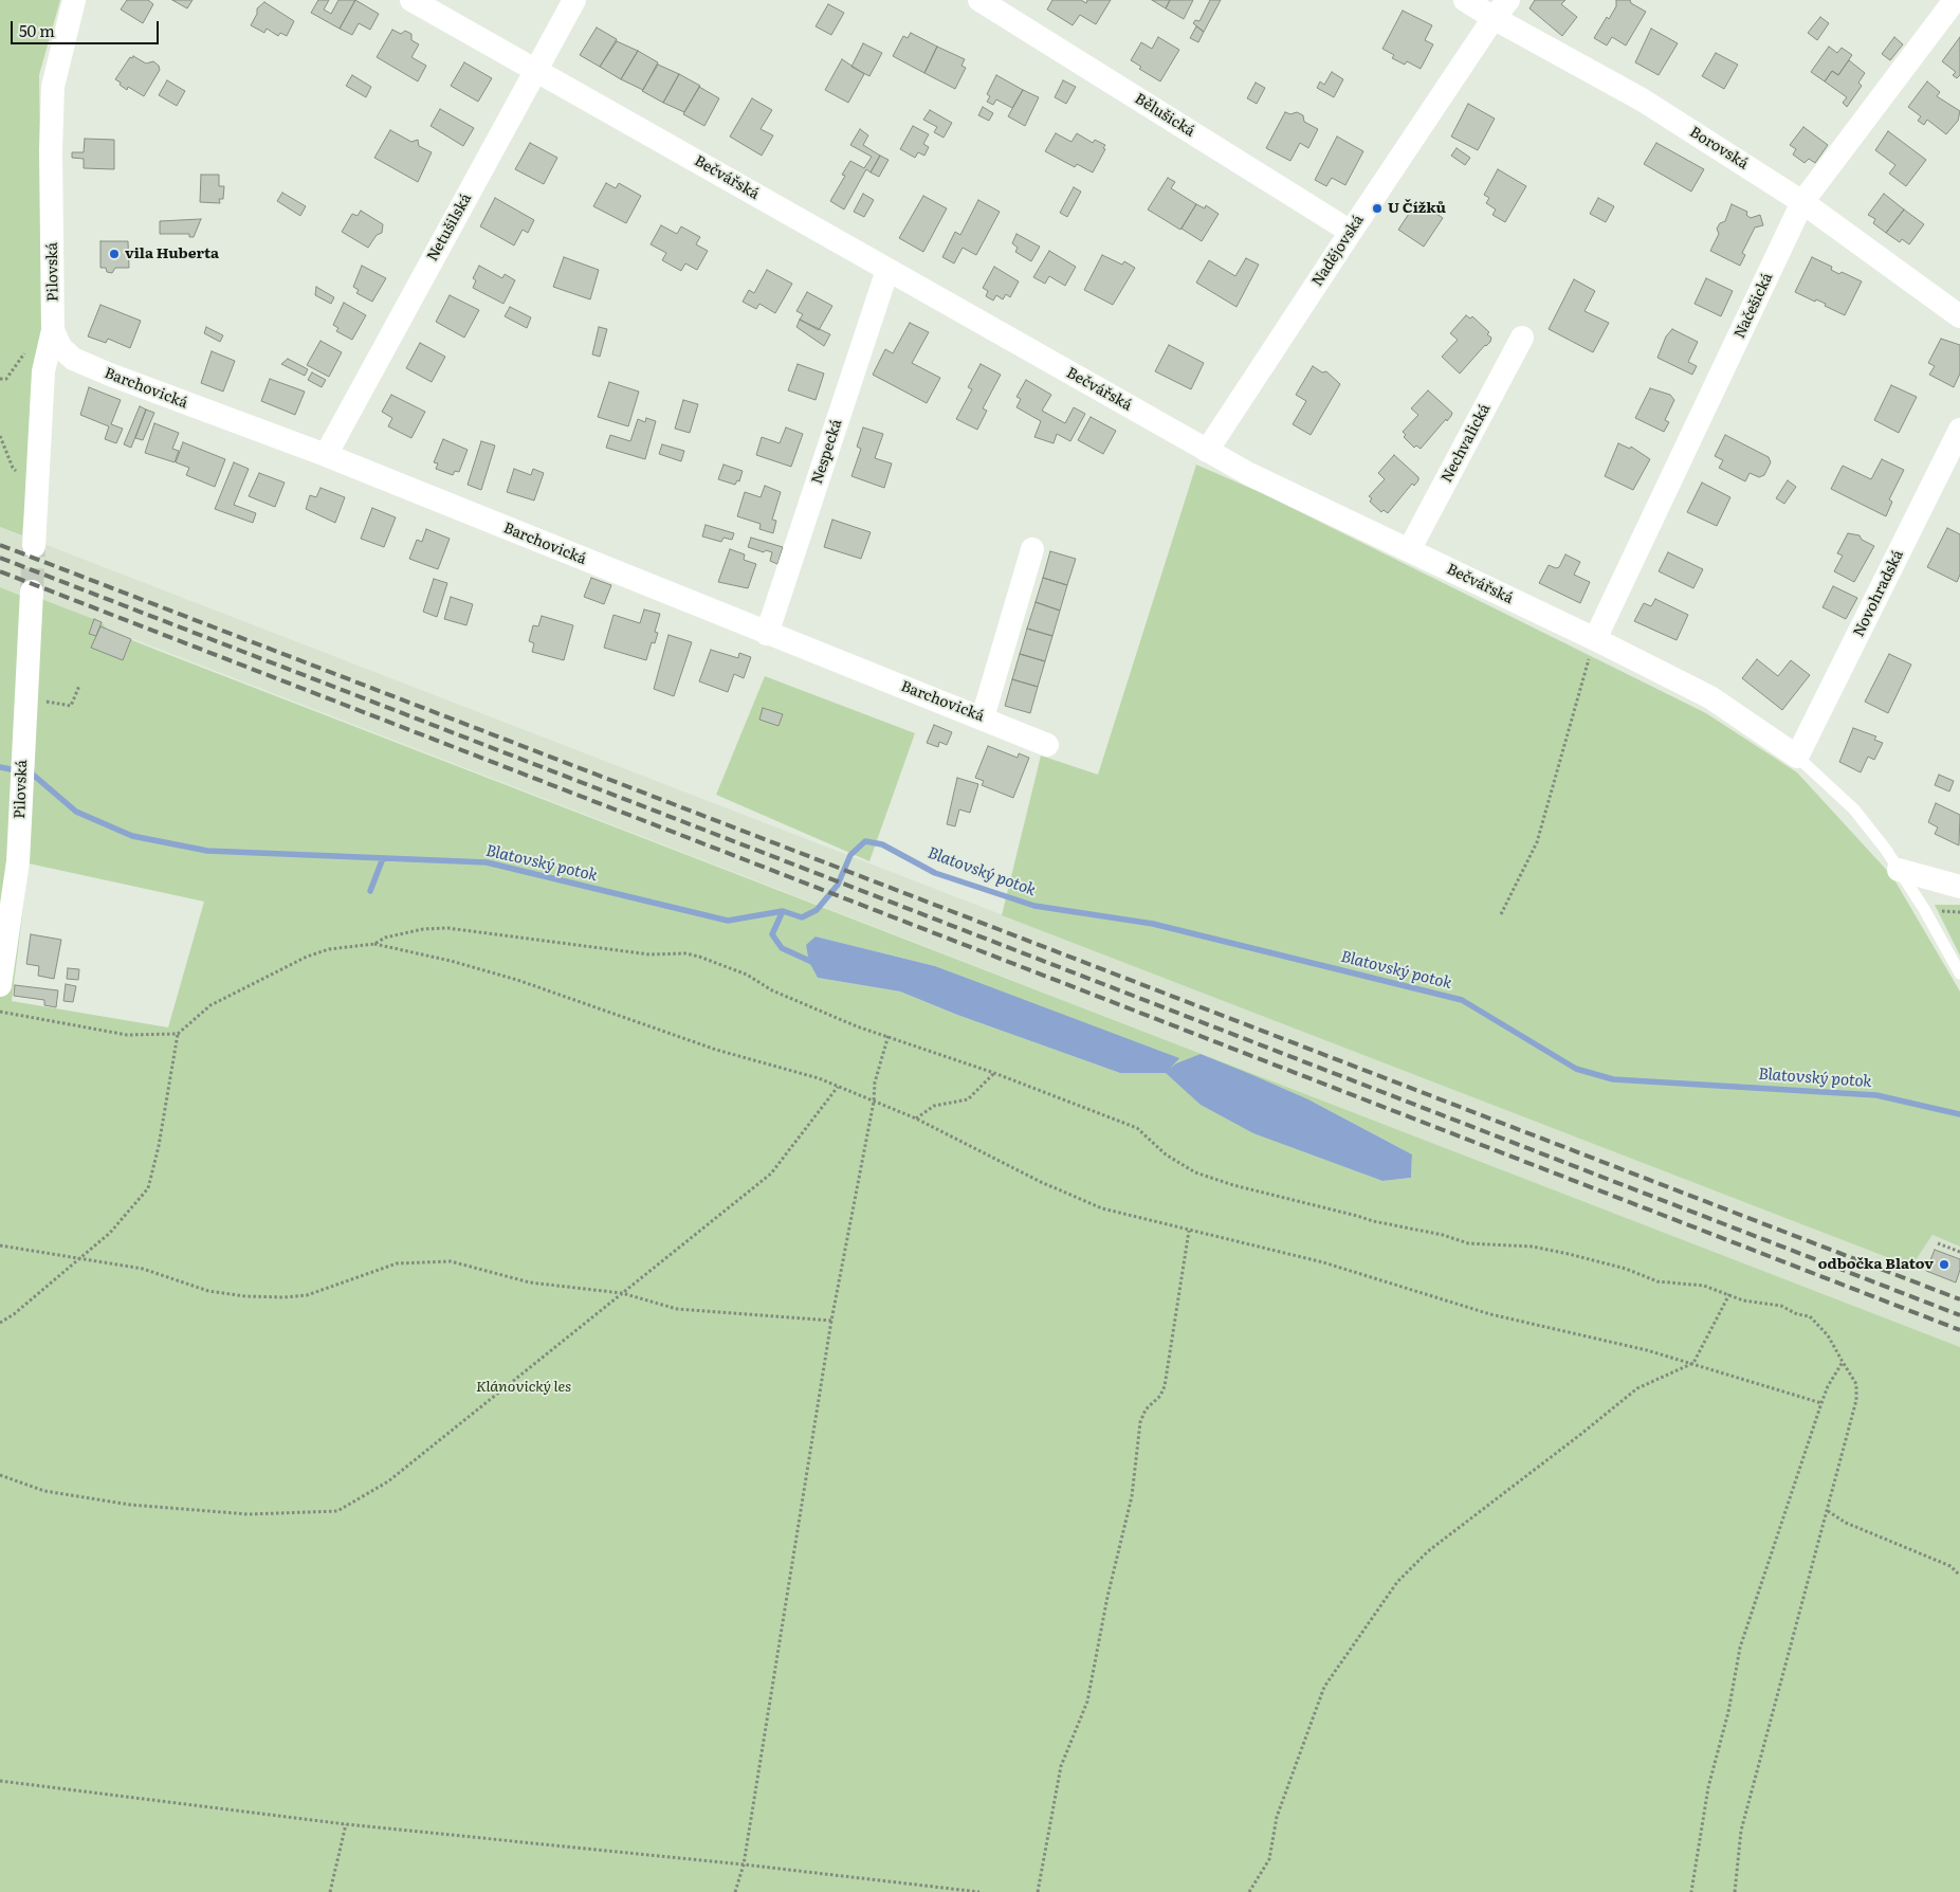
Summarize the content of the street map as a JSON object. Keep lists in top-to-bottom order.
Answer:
{
  "streets": {
    "street": [
      "Bělušická",
      "Borovská",
      "Bečvářská",
      "Netušilská",
      "Nadějovská",
      "Pilovská",
      "Načešická",
      "Barchovická",
      "Nechvalická",
      "Nespecká",
      "Novohradská"
    ]
  },
  "crossings": [
    ["Bělušická", "Nadějovská"],
    ["Borovská", "Nadějovská"],
    ["Borovská", "Načešická"],
    ["Bečvářská", "Netušilská"],
    ["Bečvářská", "Nadějovská"],
    ["Bečvářská", "Načešická"],
    ["Bečvářská", "Nechvalická"],
    ["Bečvářská", "Nespecká"],
    ["Bečvářská", "Novohradská"],
    ["Netušilská", "Barchovická"],
    ["Pilovská", "Barchovická"],
    ["Barchovická", "Nespecká"]
  ],
  "water": ["Blatovský potok"],
  "parks": ["Klánovický les"],
  "places": ["U Čížků", "vila Huberta", "odbočka Blatov"],
  "scale_bar": "50 m"
}
